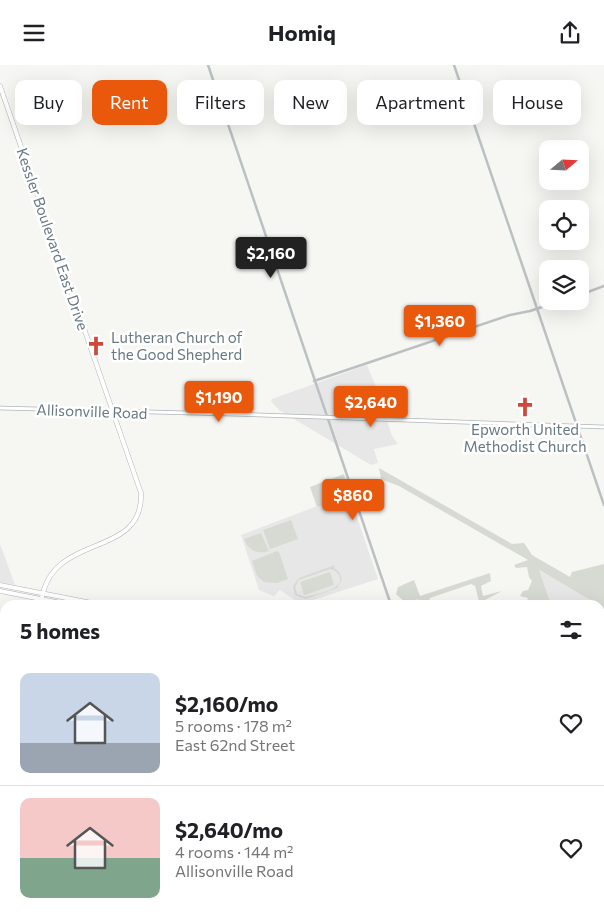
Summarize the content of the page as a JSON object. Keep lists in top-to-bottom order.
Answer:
{
  "streets": {
    "main road": ["Kessler Boulevard East Drive", "Allisonville Road"]
  },
  "crossings": [
    ["Kessler Boulevard East Drive", "Allisonville Road"]
  ],
  "places": {
    "church": ["Lutheran Church of the Good Shepherd", "Epworth United Methodist Church"]
  },
  "north": "right",
  "page": {
    "header": "Homiq",
    "chip": [
      "Buy",
      "Rent",
      "Filters",
      "New",
      "Apartment",
      "House"
    ],
    "price": [
      "$2,160",
      "$1,360",
      "$1,190",
      "$2,640",
      "$860"
    ],
    "heading": "5 homes",
    "list": [
      {
        "name": "$2,160/mo",
        "note": "5 rooms · 178 m² · East 62nd Street"
      },
      {
        "name": "$2,640/mo",
        "note": "4 rooms · 144 m² · Allisonville Road"
      }
    ]
  }
}
